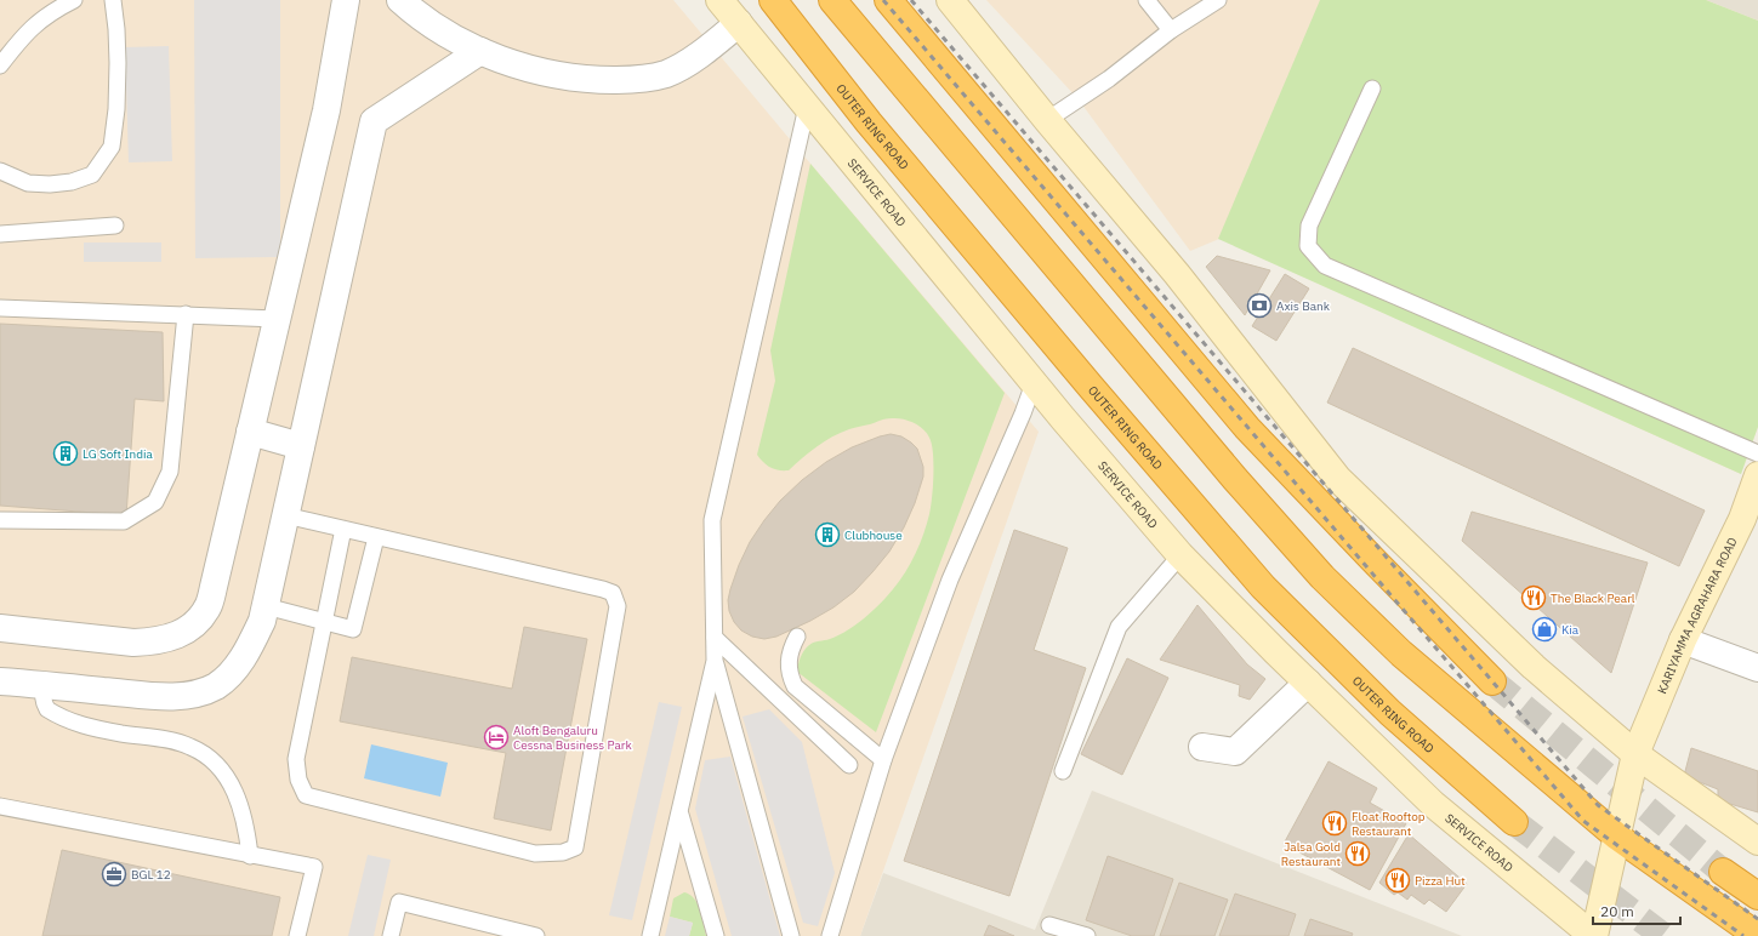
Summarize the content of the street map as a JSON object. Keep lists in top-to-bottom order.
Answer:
{
  "streets": {
    "highway": ["OUTER RING ROAD"],
    "street": ["SERVICE ROAD", "KARIYAMMA AGRAHARA ROAD"]
  },
  "crossings": [
    ["SERVICE ROAD", "KARIYAMMA AGRAHARA ROAD"]
  ],
  "places": {
    "bank": ["Axis Bank"],
    "building": ["LG Soft India", "Clubhouse"],
    "restaurant": [
      "The Black Pearl",
      "Float Rooftop Restaurant",
      "Jalsa Gold Restaurant",
      "Pizza Hut"
    ],
    "shop": ["Kia"],
    "hotel": ["Aloft Bengaluru Cessna Business Park"],
    "office": ["BGL 12"]
  },
  "scale_bar": "20 m"
}
